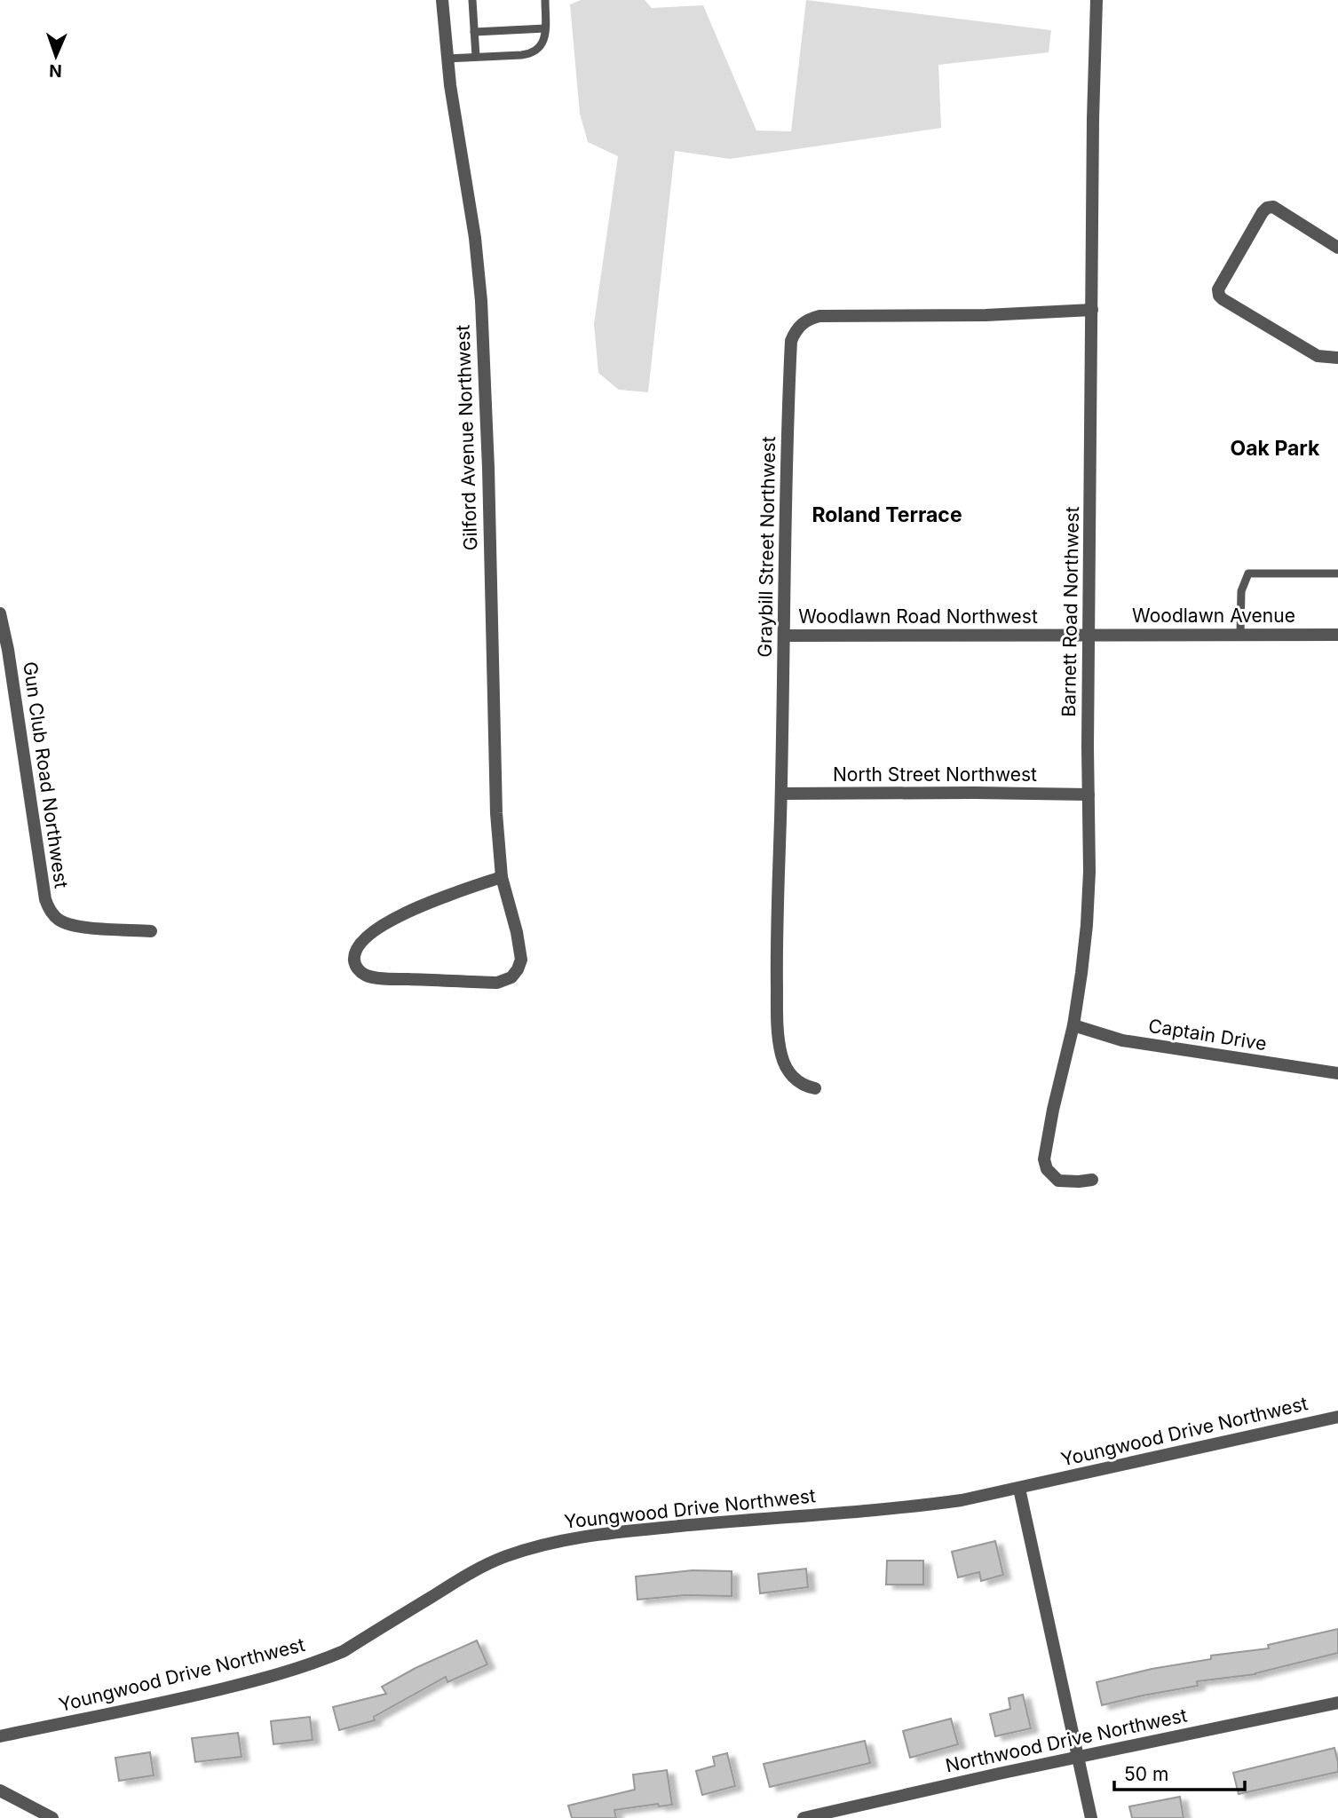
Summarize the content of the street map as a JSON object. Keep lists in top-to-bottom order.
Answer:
{
  "streets": {
    "street": [
      "Gilford Avenue Northwest",
      "Graybill Street Northwest",
      "Barnett Road Northwest",
      "Woodlawn Avenue",
      "Woodlawn Road Northwest",
      "Gun Club Road Northwest",
      "North Street Northwest",
      "Captain Drive",
      "Youngwood Drive Northwest",
      "Northwood Drive Northwest"
    ]
  },
  "crossings": [
    ["Graybill Street Northwest", "Barnett Road Northwest"],
    ["Graybill Street Northwest", "Woodlawn Road Northwest"],
    ["Graybill Street Northwest", "North Street Northwest"],
    ["Barnett Road Northwest", "Woodlawn Avenue"],
    ["Barnett Road Northwest", "Woodlawn Road Northwest"],
    ["Barnett Road Northwest", "North Street Northwest"],
    ["Barnett Road Northwest", "Captain Drive"],
    ["Woodlawn Avenue", "Woodlawn Road Northwest"]
  ],
  "districts": ["Oak Park", "Roland Terrace"],
  "scale_bar": "50 m",
  "north": "bottom"
}
